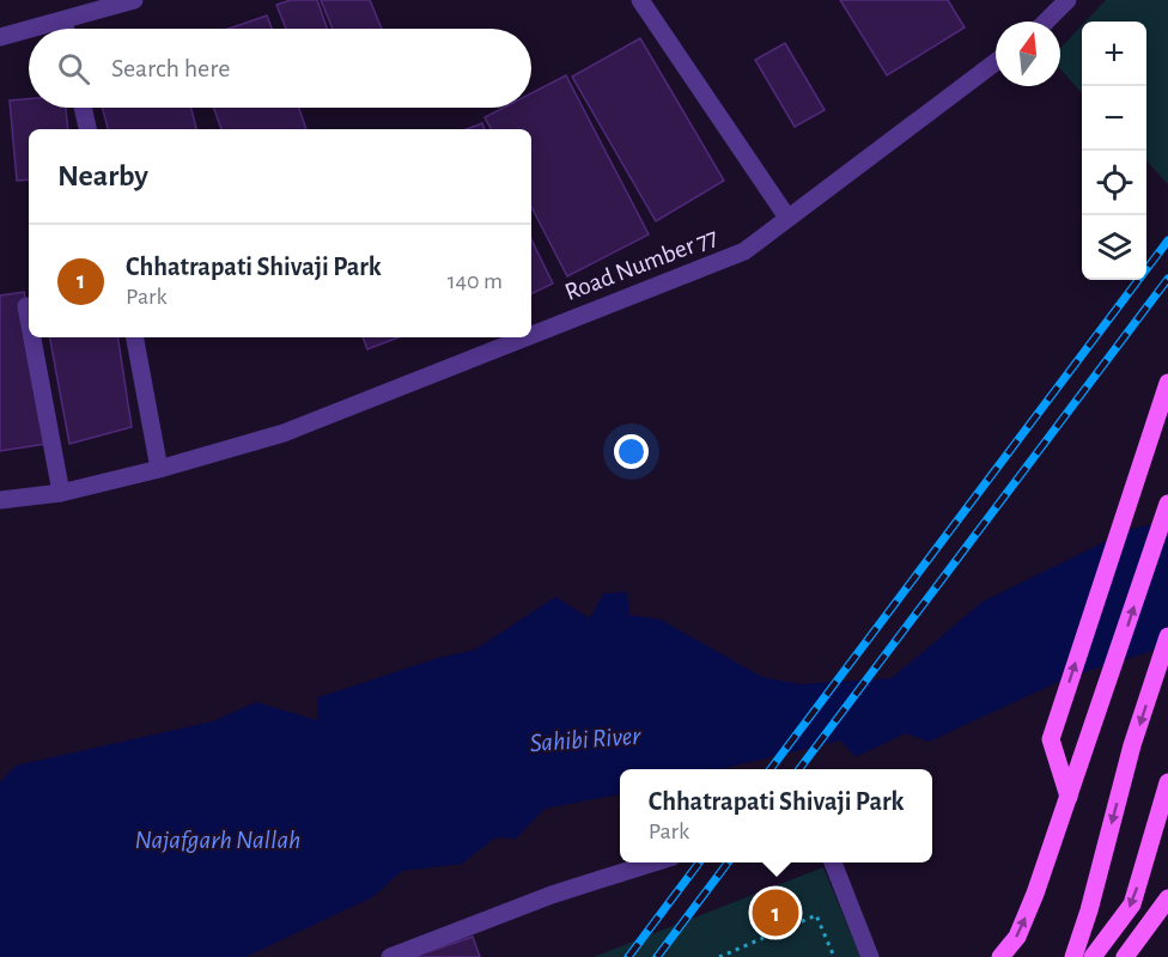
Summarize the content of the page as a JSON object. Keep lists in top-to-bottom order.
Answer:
{
  "streets": {
    "street": ["Road Number 77"]
  },
  "water": ["Sahibi River", "Najafgarh Nallah"],
  "north": "top",
  "page": {
    "map_buttons": ["+", "−"],
    "search": "Search here",
    "heading": "Nearby",
    "list": [
      {
        "mark": "1",
        "name": "Chhatrapati Shivaji Park",
        "note": "Park",
        "value": "140 m"
      }
    ],
    "popup": ["Chhatrapati Shivaji Park", "Park"],
    "pins": "1"
  }
}
